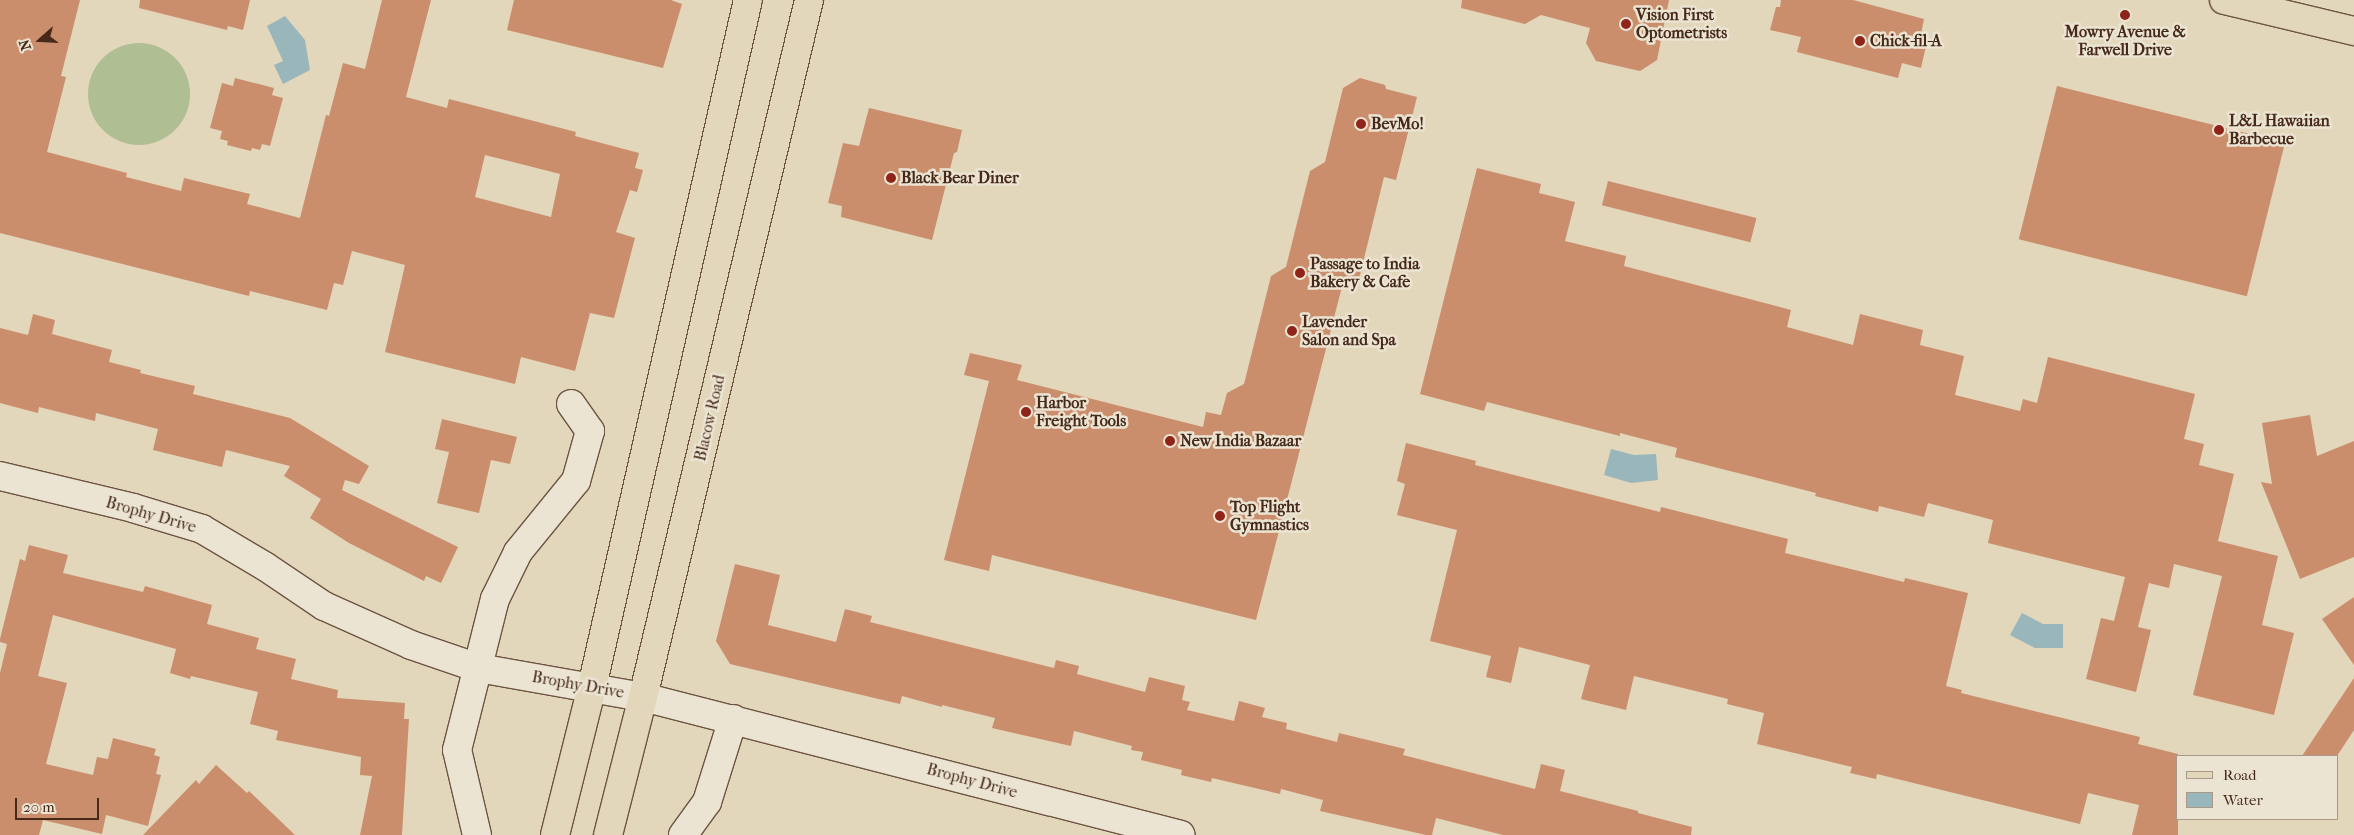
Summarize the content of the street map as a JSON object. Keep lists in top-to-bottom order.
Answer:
{
  "streets": {
    "main road": ["Blacow Road"],
    "street": ["Brophy Drive"]
  },
  "crossings": [
    ["Blacow Road", "Brophy Drive"]
  ],
  "places": [
    "Mowry Avenue & Farwell Drive",
    "Vision First Optometrists",
    "Chick-fil-A",
    "BevMo!",
    "L&L Hawaiian Barbecue",
    "Black Bear Diner",
    "Passage to India Bakery & Cafe",
    "Lavender Salon and Spa",
    "Harbor Freight Tools",
    "New India Bazaar",
    "Top Flight Gymnastics"
  ],
  "legend": ["Road", "Water"],
  "scale_bar": "20 m",
  "north": "left"
}
